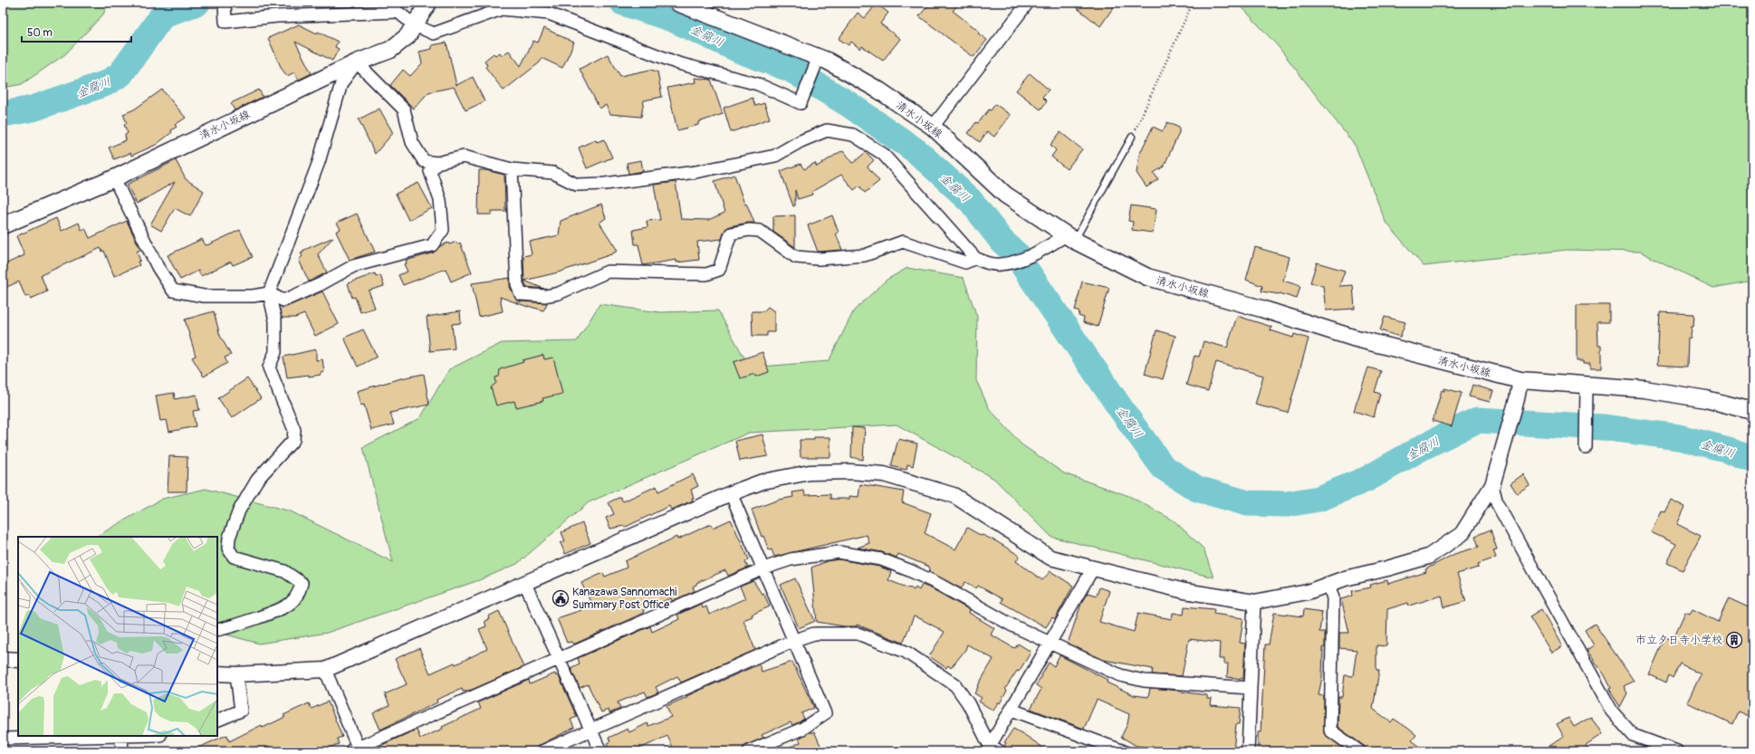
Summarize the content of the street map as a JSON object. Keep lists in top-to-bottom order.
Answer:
{
  "streets": {
    "main road": ["清水小坂線"]
  },
  "water": ["金腐川"],
  "places": {
    "public building": ["Kanazawa Sannomachi Summary Post Office"],
    "building": ["市立夕日寺小学校"]
  },
  "scale_bar": "50 m"
}
